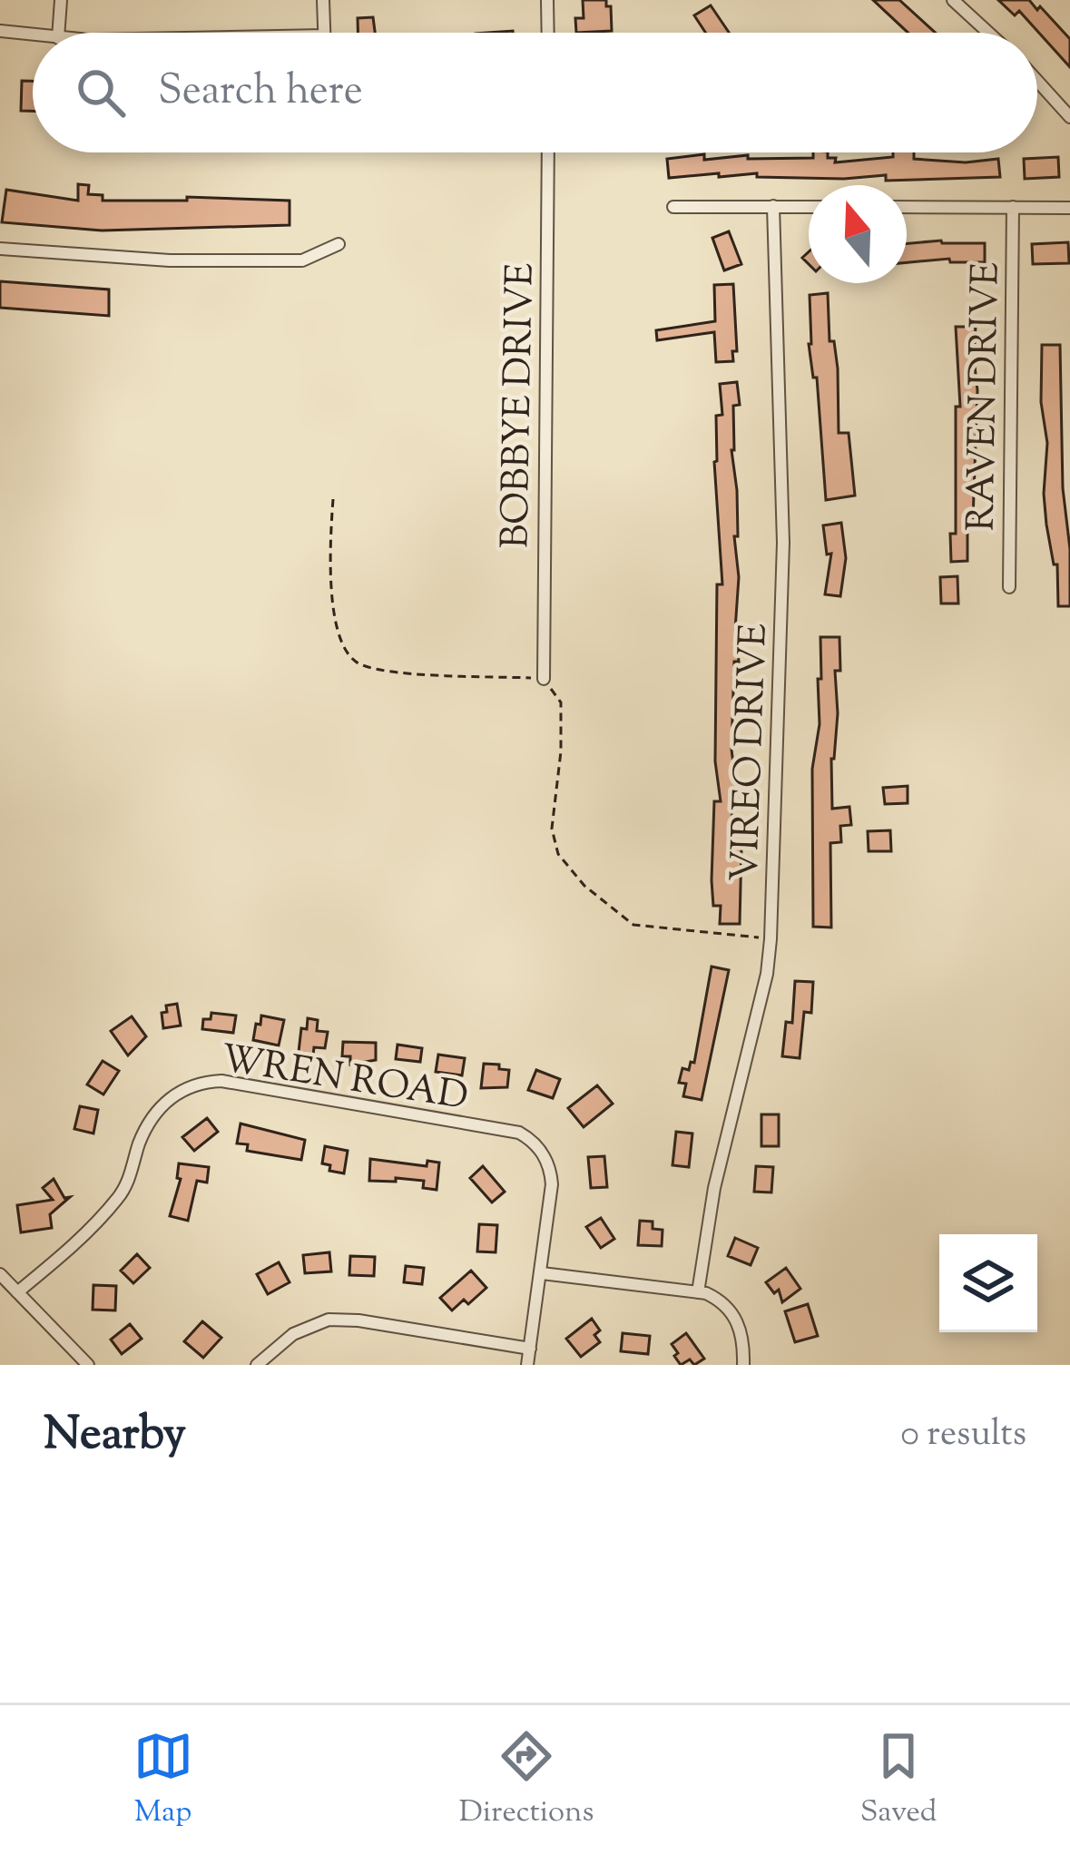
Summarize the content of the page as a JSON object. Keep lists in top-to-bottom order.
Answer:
{
  "streets": {
    "street": [
      "RAVEN DRIVE",
      "BOBBYE DRIVE",
      "VIREO DRIVE",
      "WREN ROAD"
    ]
  },
  "north": "top",
  "page": {
    "search": "Search here",
    "heading": ["Nearby", "0 results"],
    "nav": ["Map", "Directions", "Saved"]
  }
}
